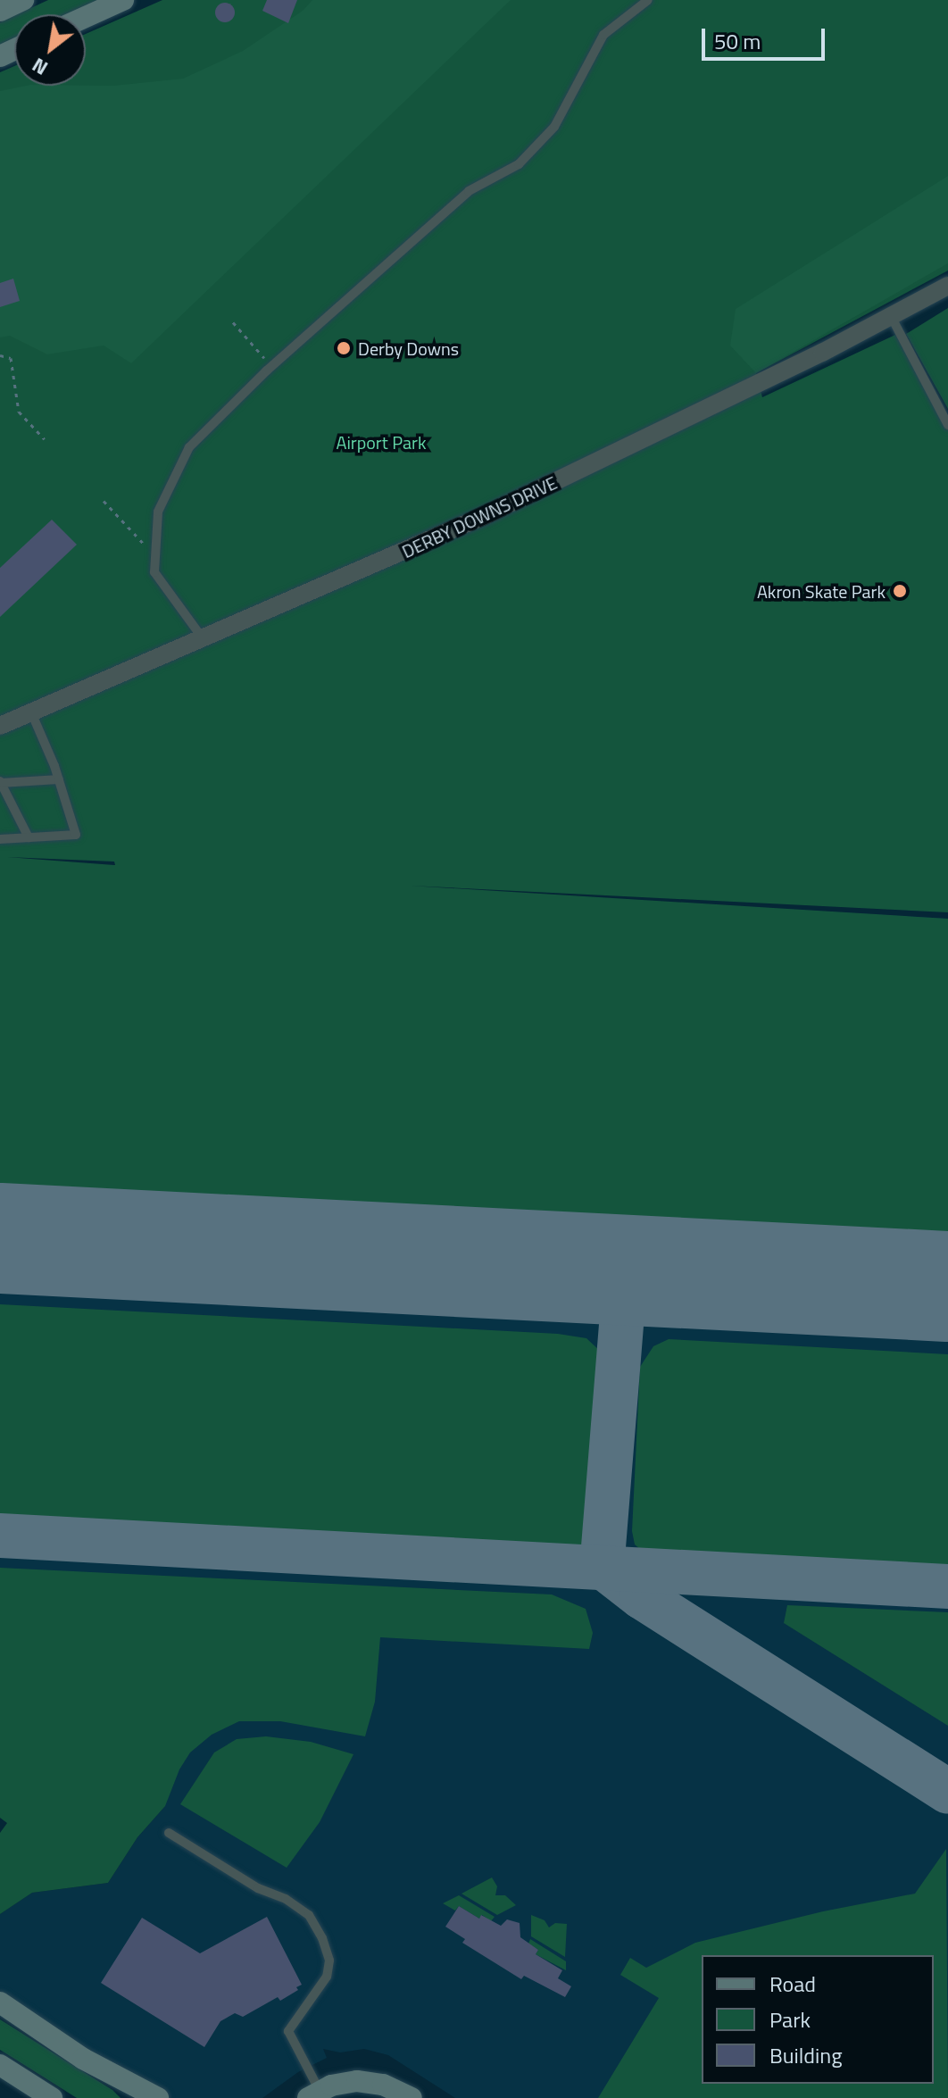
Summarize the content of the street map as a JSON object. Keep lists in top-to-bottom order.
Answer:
{
  "streets": {
    "street": ["DERBY DOWNS DRIVE"]
  },
  "parks": ["Airport Park"],
  "places": ["Derby Downs", "Akron Skate Park"],
  "legend": ["Road", "Park", "Building"],
  "scale_bar": "50 m",
  "north": "bottom left"
}
